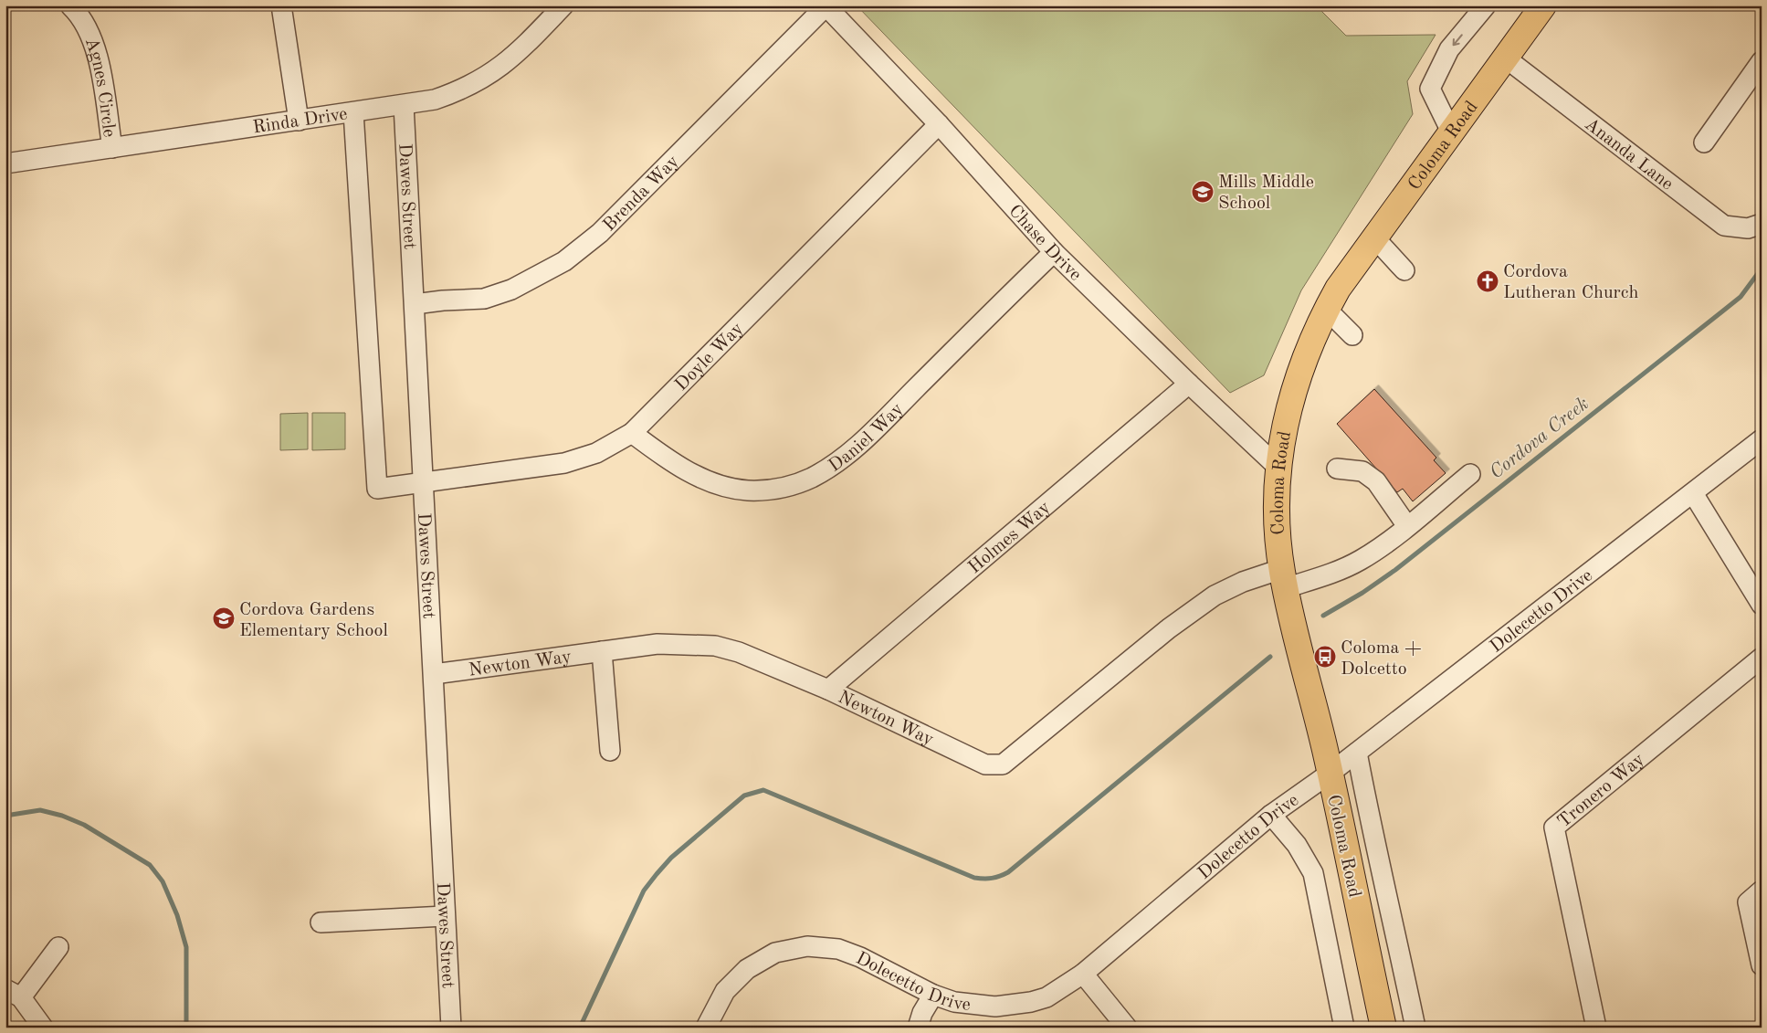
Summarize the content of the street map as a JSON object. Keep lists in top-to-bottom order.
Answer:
{
  "streets": {
    "main road": ["Coloma Road"],
    "street": [
      "Agnes Circle",
      "Rinda Drive",
      "Ananda Lane",
      "Brenda Way",
      "Dawes Street",
      "Chase Drive",
      "Doyle Way",
      "Daniel Way",
      "Holmes Way",
      "Dolecetto Drive",
      "Newton Way",
      "Tronero Way"
    ]
  },
  "crossings": [
    ["Agnes Circle", "Rinda Drive"],
    ["Rinda Drive", "Dawes Street"],
    ["Rinda Drive", "Doyle Way"],
    ["Coloma Road", "Ananda Lane"],
    ["Coloma Road", "Chase Drive"],
    ["Coloma Road", "Dolecetto Drive"],
    ["Coloma Road", "Newton Way"],
    ["Brenda Way", "Dawes Street"],
    ["Brenda Way", "Chase Drive"],
    ["Dawes Street", "Doyle Way"],
    ["Dawes Street", "Newton Way"],
    ["Chase Drive", "Doyle Way"],
    ["Chase Drive", "Daniel Way"],
    ["Chase Drive", "Holmes Way"],
    ["Doyle Way", "Daniel Way"],
    ["Holmes Way", "Newton Way"]
  ],
  "water": ["Cordova Creek"],
  "places": {
    "school or university": ["Mills Middle School", "Cordova Gardens Elementary School"],
    "church": ["Cordova Lutheran Church"],
    "bus stop": ["Coloma + Dolcetto"]
  }
}
